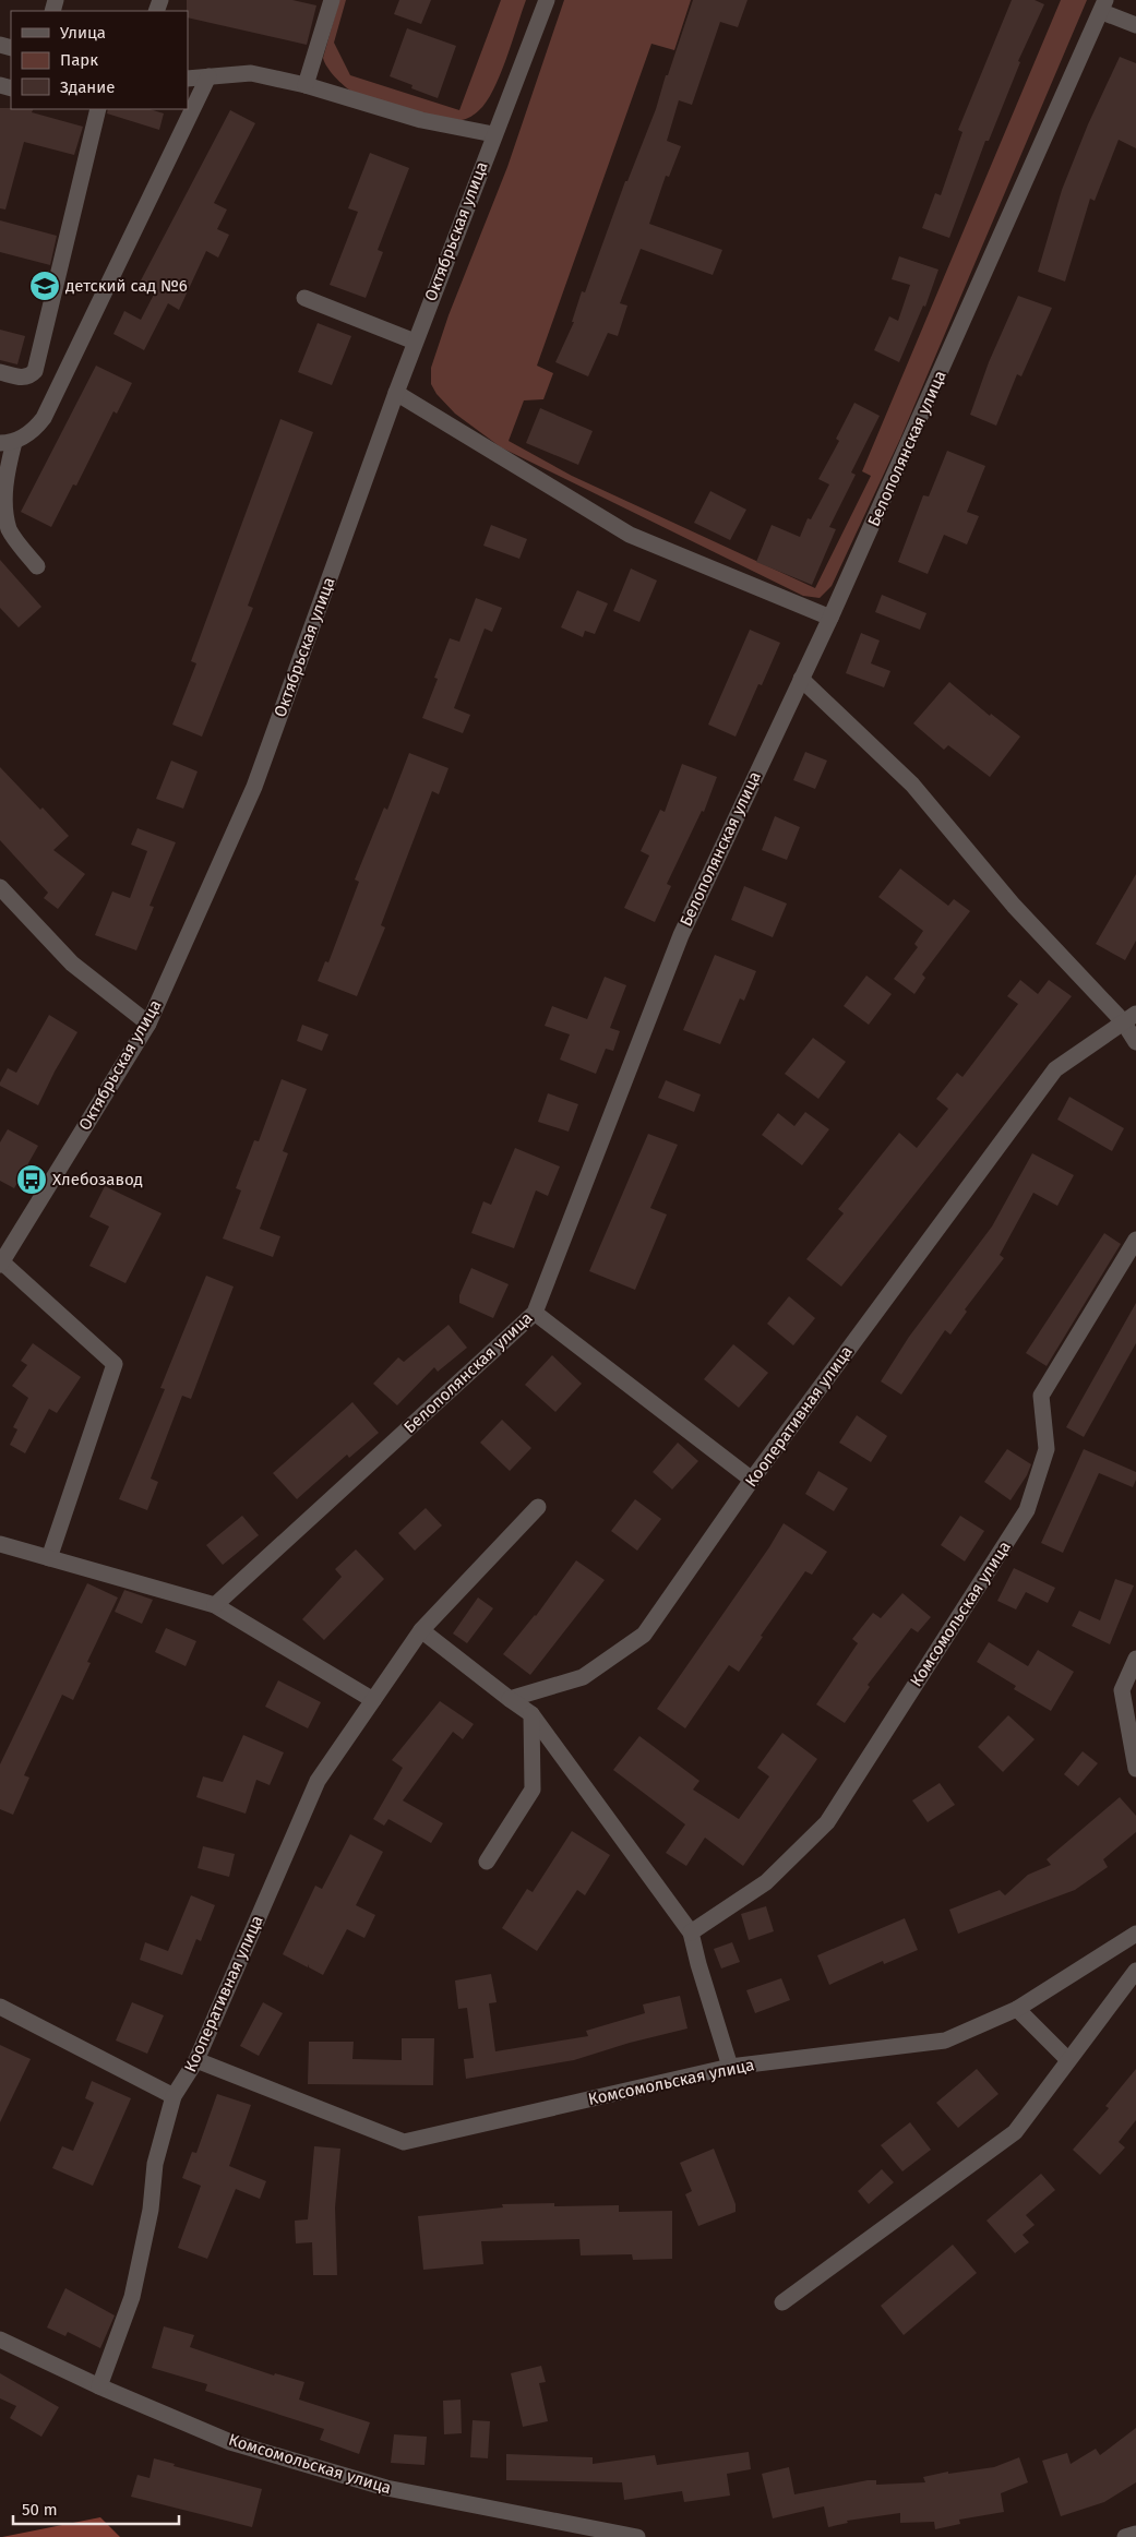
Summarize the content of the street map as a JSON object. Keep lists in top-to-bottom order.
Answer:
{
  "streets": {
    "street": [
      "Октябрьская улица",
      "Белополянская улица",
      "Кооперативная улица",
      "Комсомольская улица"
    ]
  },
  "crossings": [
    ["Кооперативная улица", "Комсомольская улица"]
  ],
  "places": {
    "school or university": ["детский сад №6"],
    "bus stop": ["Хлебозавод"]
  },
  "legend": ["Улица", "Парк", "Здание"],
  "scale_bar": "50 m"
}
